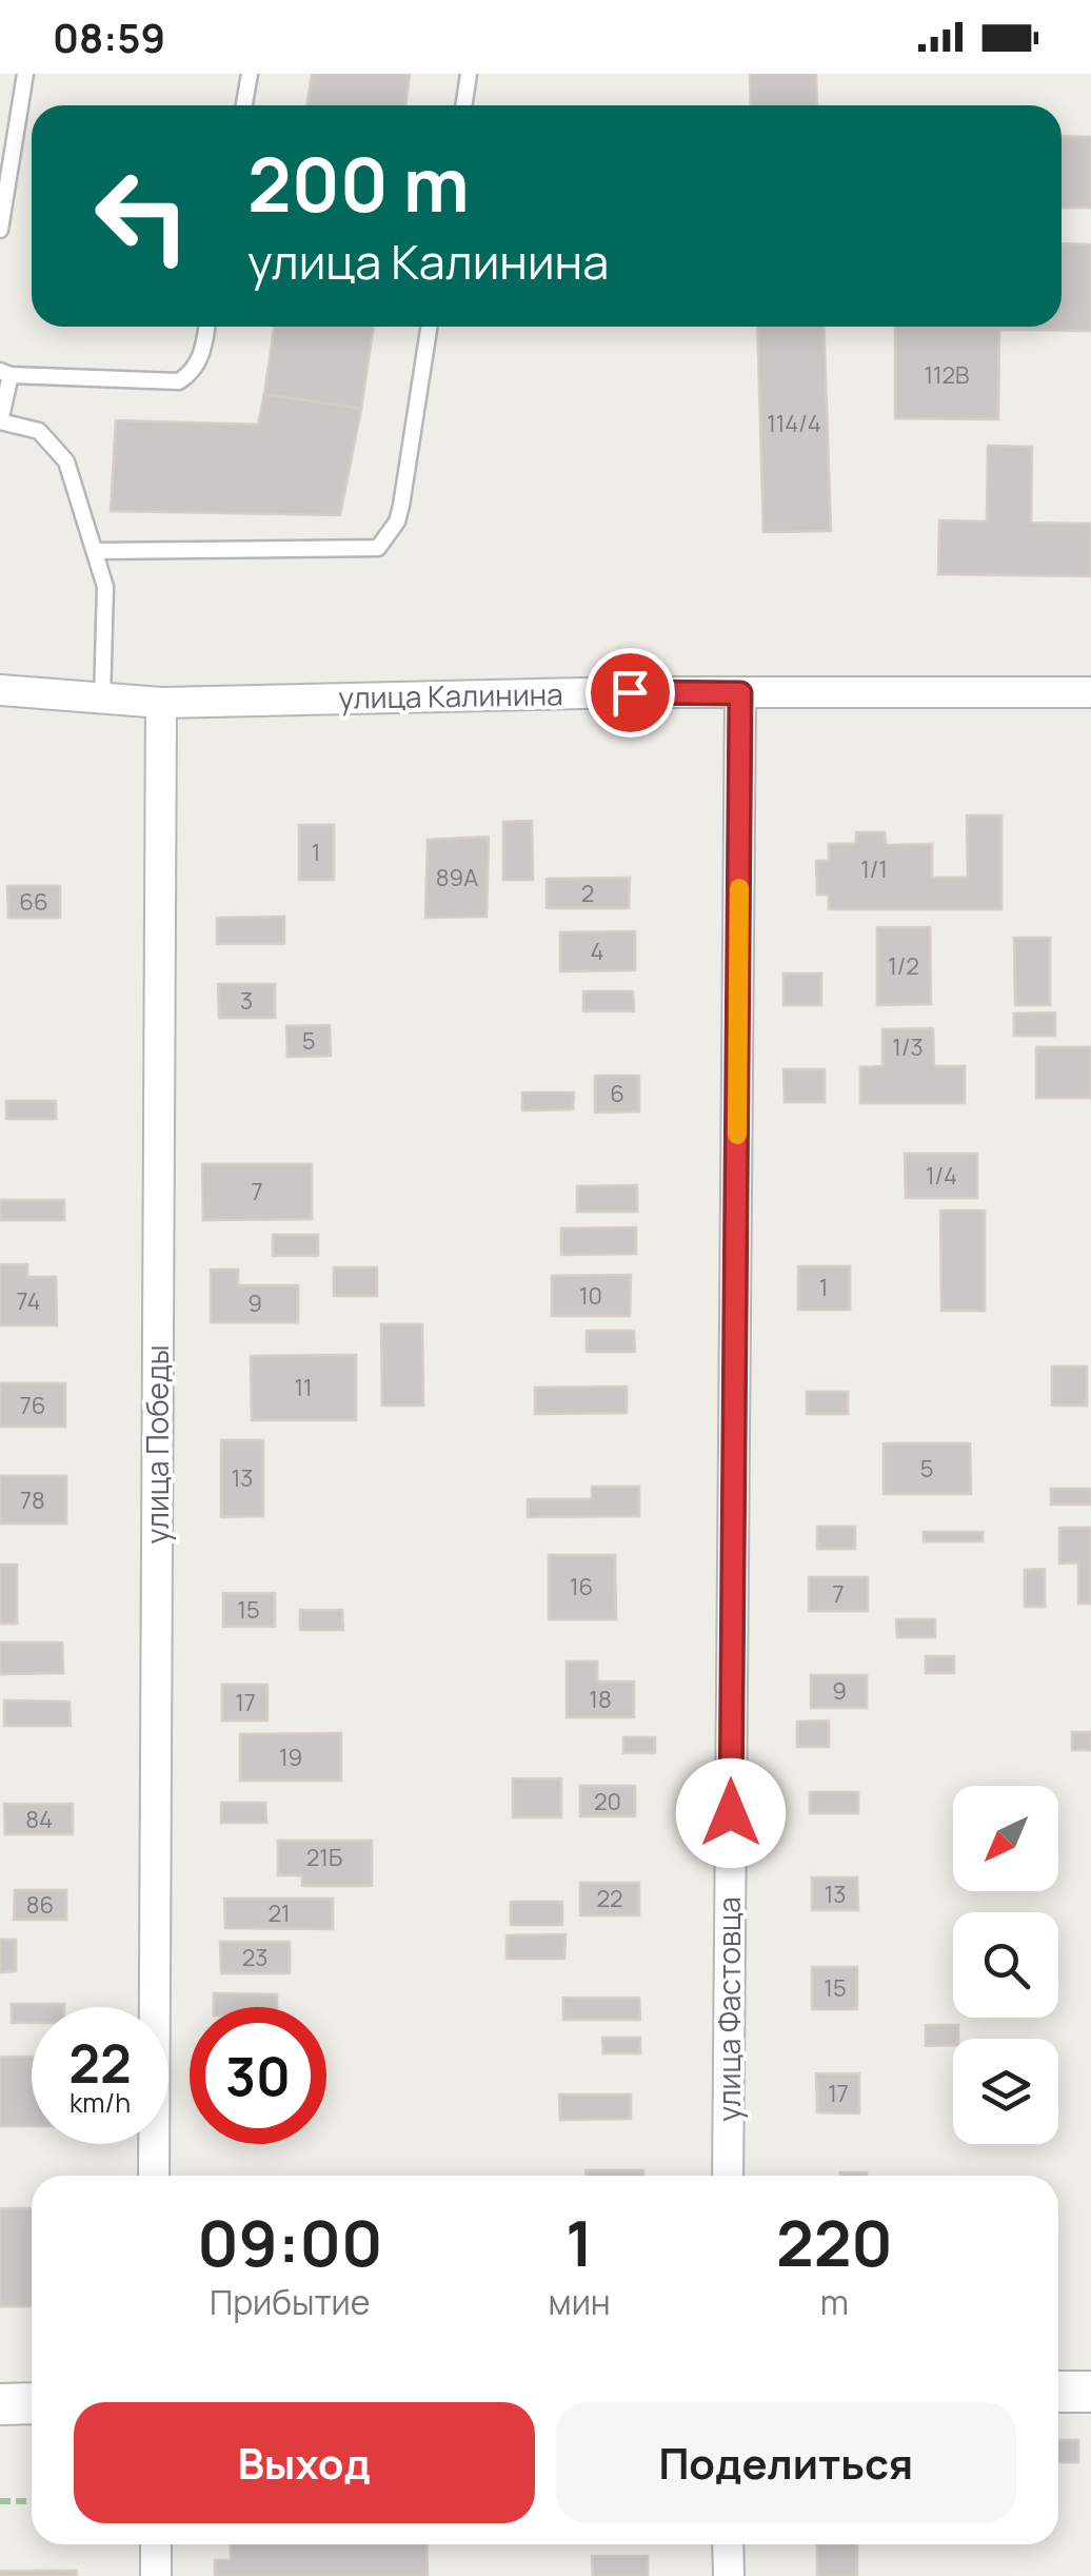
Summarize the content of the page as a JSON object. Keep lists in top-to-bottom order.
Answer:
{
  "streets": {
    "street": ["улица Калинина", "улица Победы", "улица Фастовца"]
  },
  "crossings": [
    ["улица Калинина", "улица Победы"],
    ["улица Калинина", "улица Фастовца"]
  ],
  "house_numbers": [
    "112В",
    "114/4",
    "1",
    "1/1",
    "89А",
    "2",
    "66",
    "4",
    "1/2",
    "3",
    "5",
    "1/3",
    "6",
    "1/4",
    "7",
    "1",
    "10",
    "74",
    "9",
    "11",
    "76",
    "5",
    "13",
    "78",
    "16",
    "7",
    "15",
    "9",
    "18",
    "17",
    "19",
    "20",
    "84",
    "21Б",
    "13",
    "22",
    "86",
    "21",
    "23",
    "15",
    "17"
  ],
  "north": "bottom left",
  "page": {
    "status": "08:59",
    "turn": ["200 m", "улица Калинина"],
    "speed": "22 km/h",
    "limit": "30",
    "eta": [
      "09:00",
      "Прибытие",
      "1",
      "мин",
      "220",
      "m"
    ],
    "buttons": ["Выход", "Поделиться"]
  }
}
